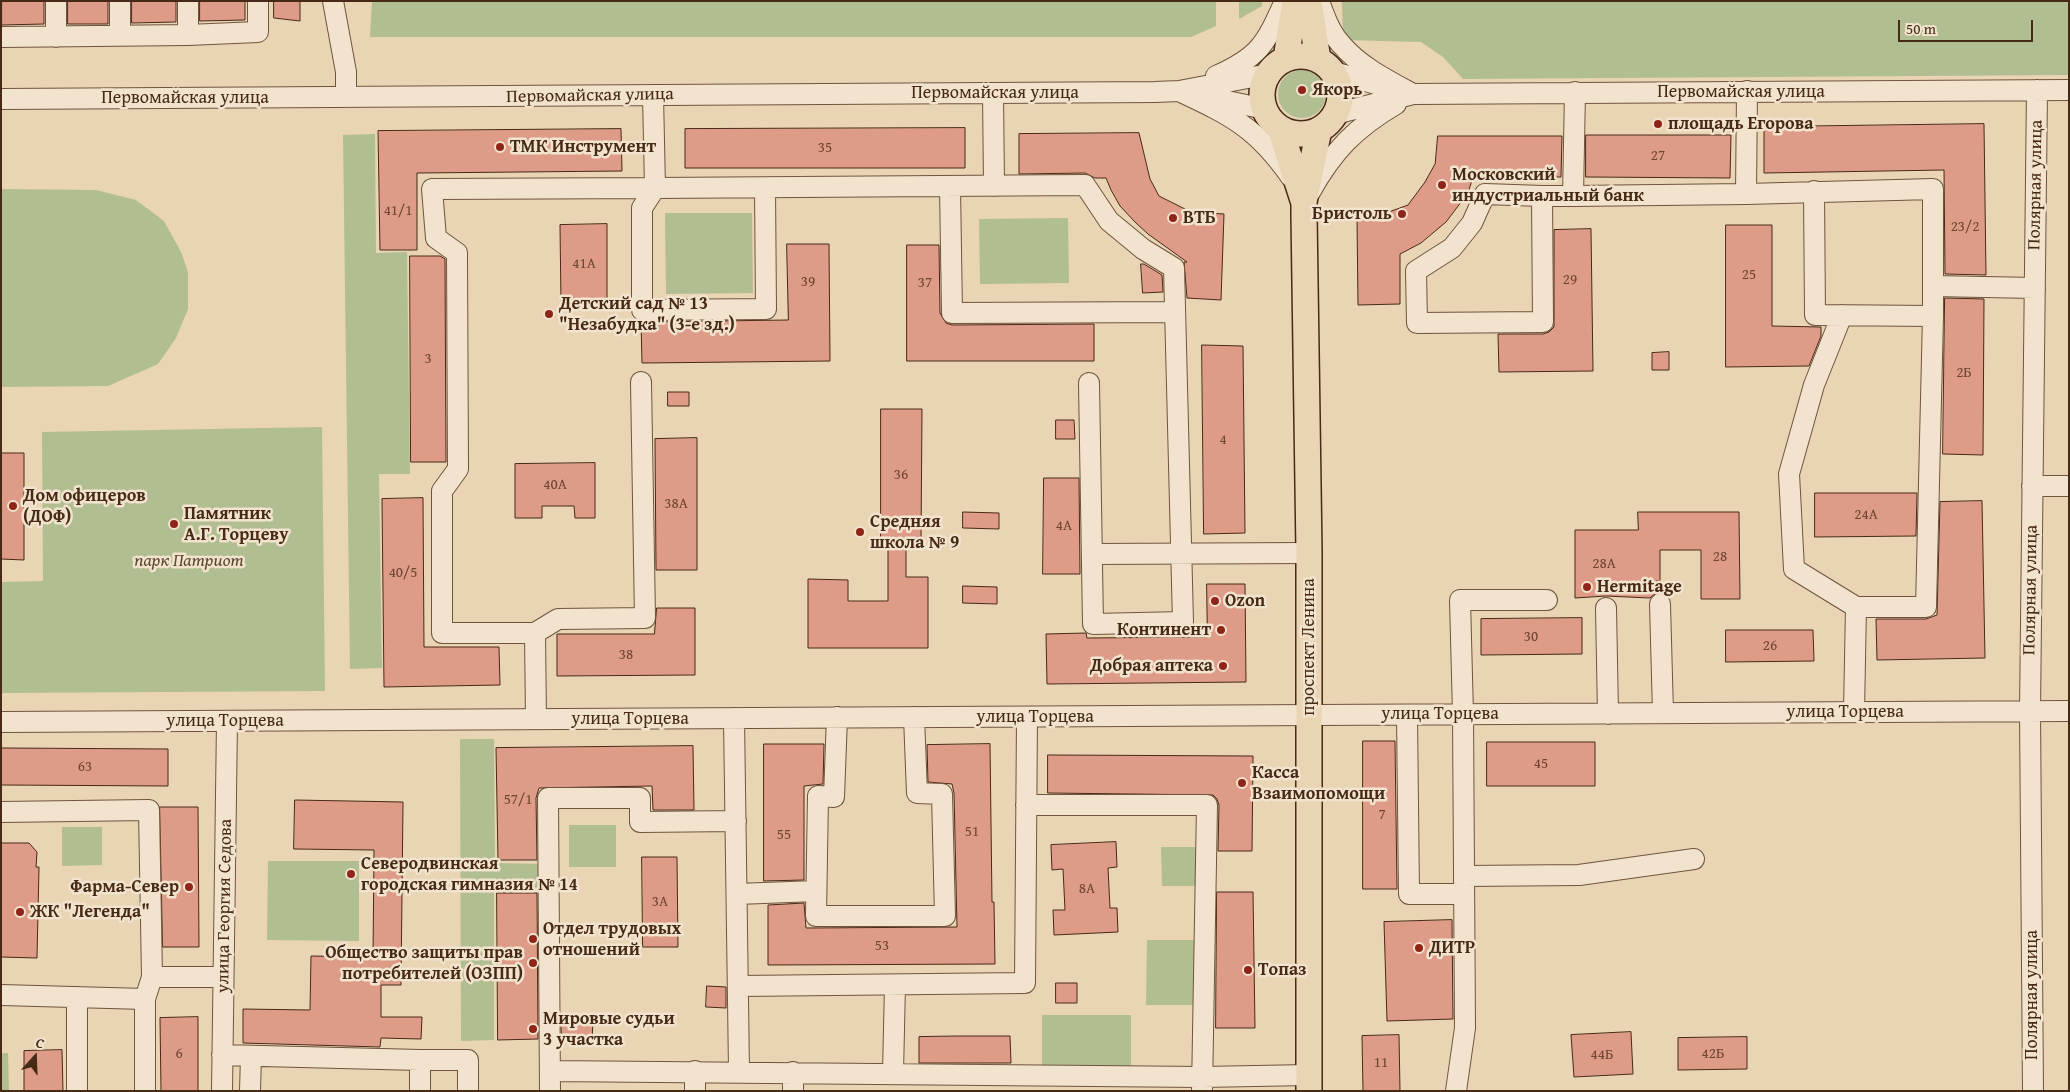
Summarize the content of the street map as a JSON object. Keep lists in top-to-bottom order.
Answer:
{
  "streets": {
    "main road": ["проспект Ленина"],
    "street": [
      "Первомайская улица",
      "Полярная улица",
      "улица Торцева",
      "улица Георгия Седова"
    ]
  },
  "crossings": [
    ["Первомайская улица", "Полярная улица"],
    ["Полярная улица", "улица Торцева"],
    ["проспект Ленина", "улица Торцева"],
    ["улица Торцева", "улица Георгия Седова"]
  ],
  "parks": ["парк Патриот"],
  "places": [
    "Якорь",
    "площадь Егорова",
    "ТМК Инструмент",
    "Московский индустриальный банк",
    "Бристоль",
    "ВТБ",
    "Детский сад № 13 \"Незабудка\" (3-е зд.)",
    "Дом офицеров (ДОФ)",
    "Памятник А.Г. Торцеву",
    "Средняя школа № 9",
    "Hermitage",
    "Ozon",
    "Континент",
    "Добрая аптека",
    "Касса Взаимопомощи",
    "Северодвинская городская гимназия № 14",
    "Фарма-Север",
    "ЖК \"Легенда\"",
    "Отдел трудовых отношений",
    "ДИТР",
    "Общество защиты прав потребителей (ОЗПП)",
    "Топаз",
    "Мировые судьи 3 участка"
  ],
  "house_numbers": [
    "35",
    "27",
    "41/1",
    "23/2",
    "41А",
    "25",
    "29",
    "39",
    "37",
    "3",
    "2Б",
    "4",
    "36",
    "40А",
    "38А",
    "24А",
    "4А",
    "28",
    "28А",
    "40/5",
    "30",
    "26",
    "38",
    "45",
    "63",
    "57/1",
    "7",
    "51",
    "55",
    "8А",
    "3А",
    "53",
    "6",
    "42Б",
    "44Б",
    "11"
  ],
  "scale_bar": "50 m",
  "north": "top"
}
